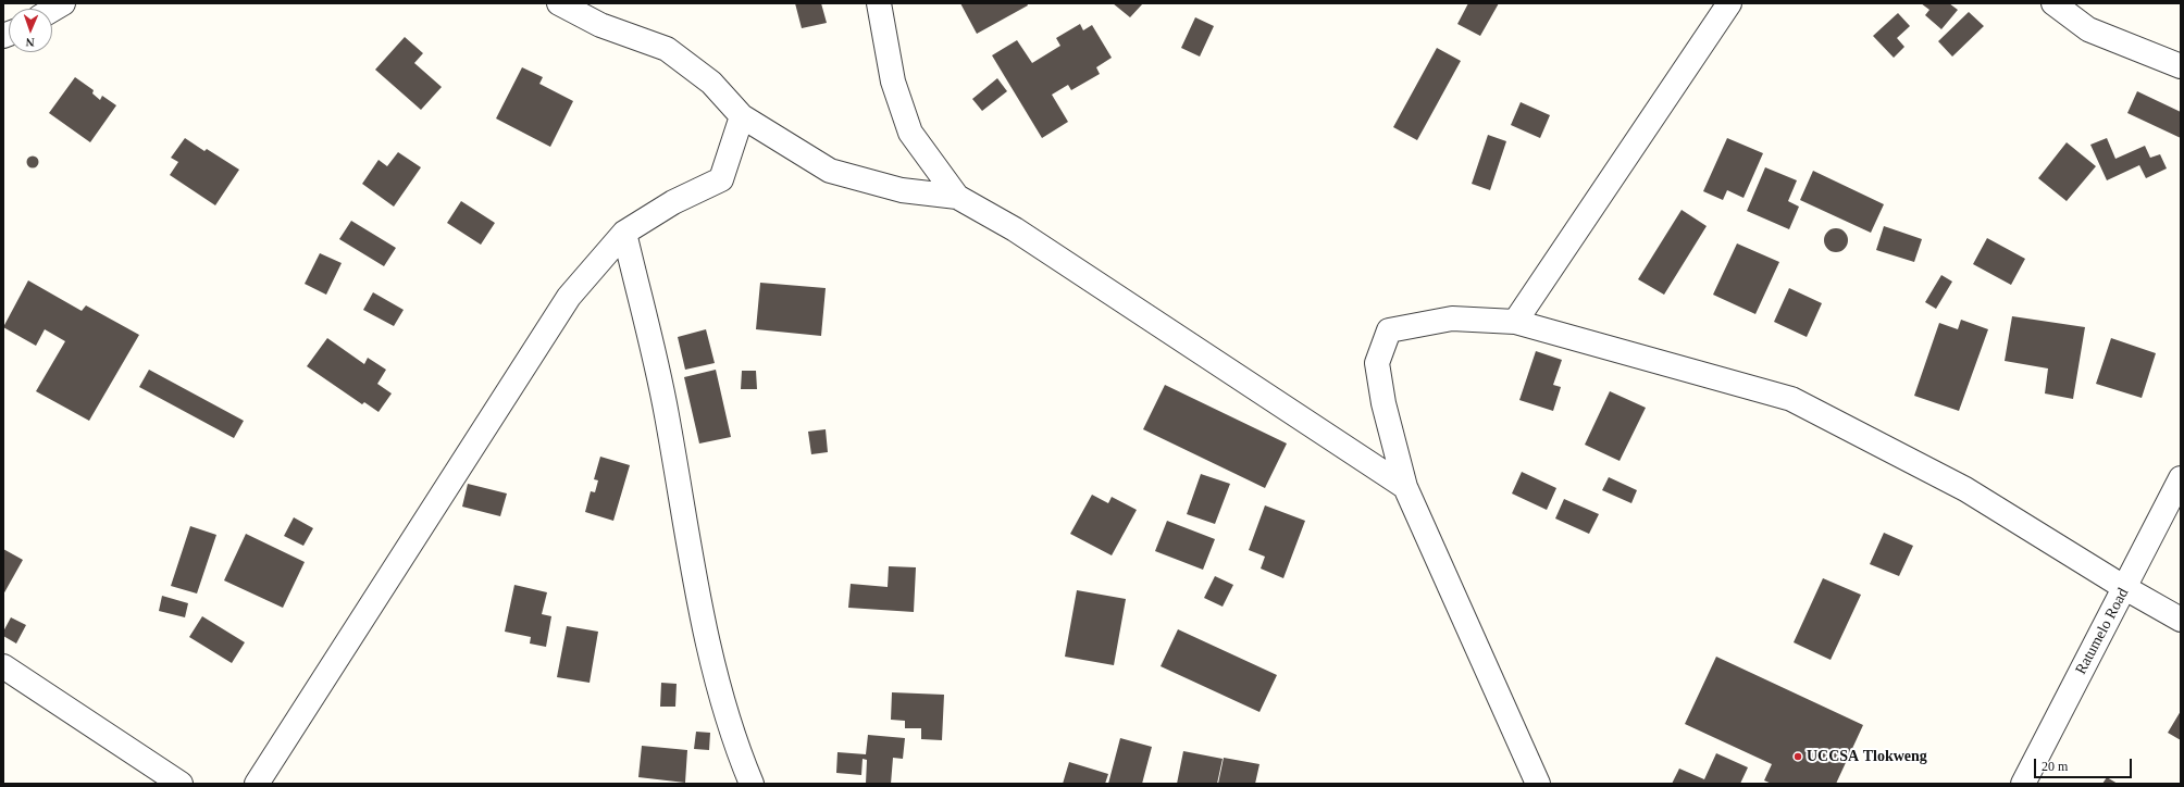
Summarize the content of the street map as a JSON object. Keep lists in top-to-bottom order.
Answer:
{
  "streets": {
    "street": ["Ratumelo Road"]
  },
  "places": ["UCCSA Tlokweng"],
  "scale_bar": "20 m",
  "north": "bottom"
}
